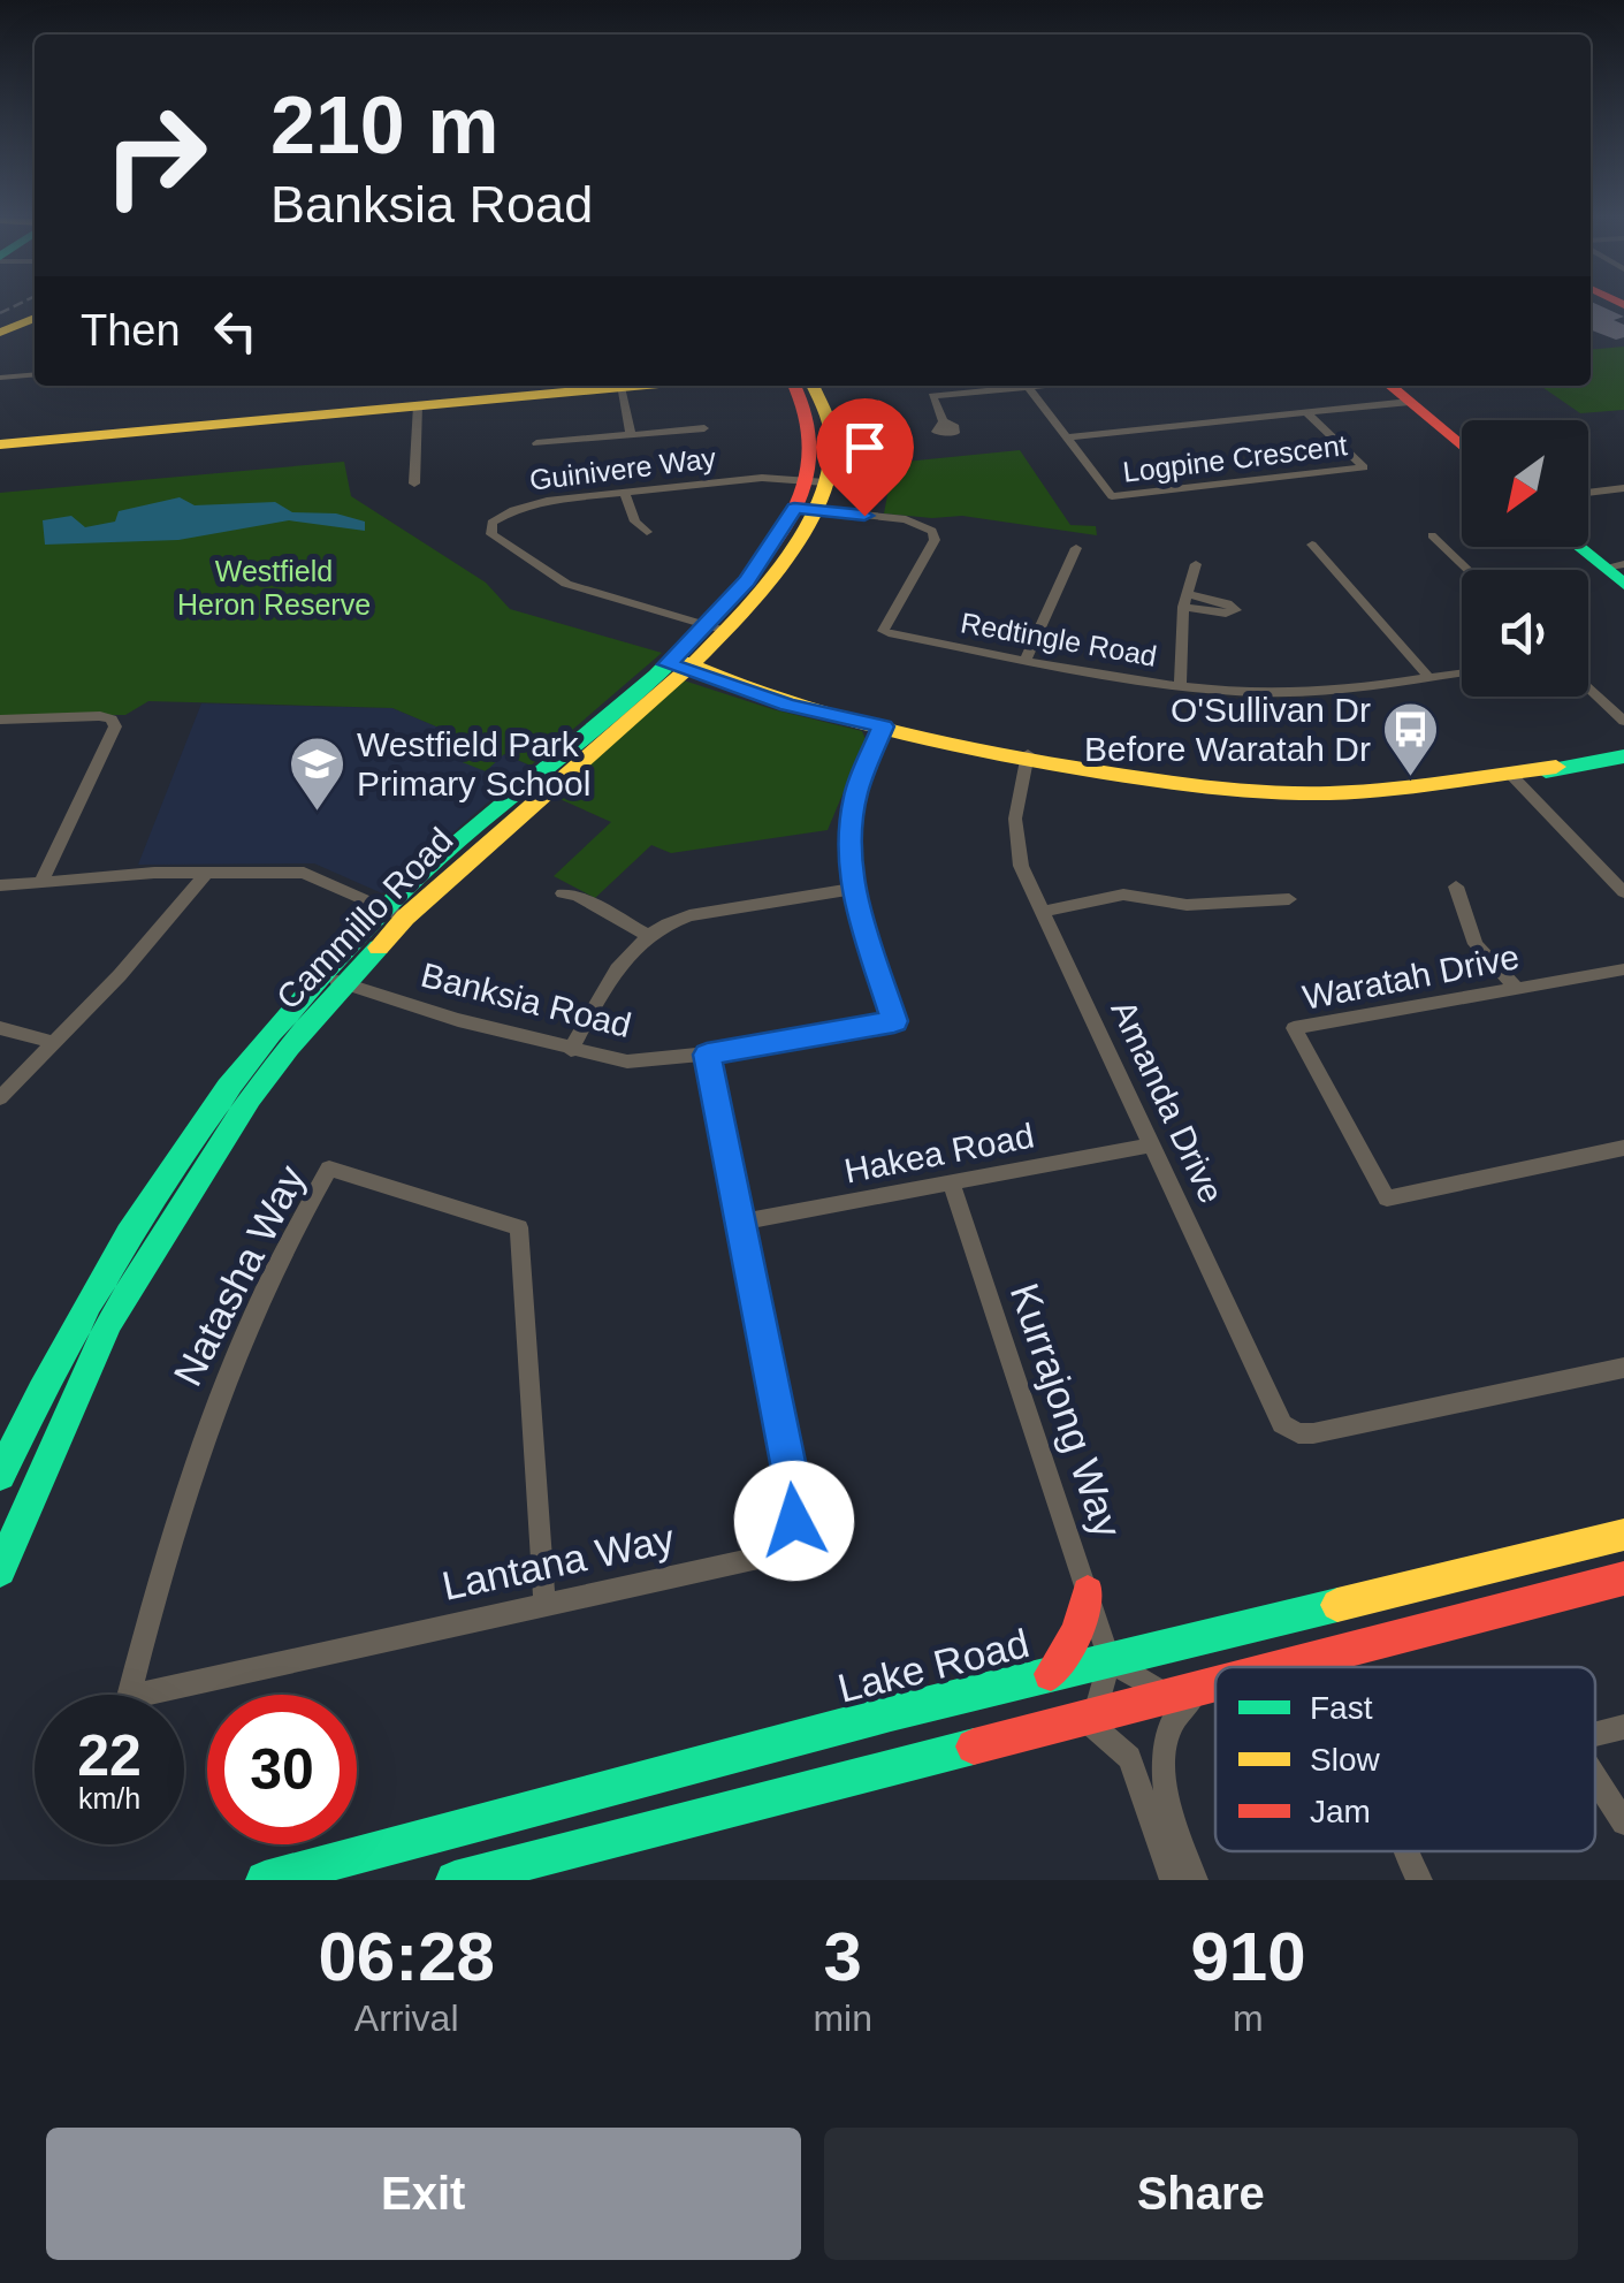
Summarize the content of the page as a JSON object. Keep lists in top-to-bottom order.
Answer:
{
  "streets": {
    "main road": ["Cammillo Road", "Lake Road"],
    "street": [
      "Logpine Crescent",
      "Guinivere Way",
      "Redtingle Road",
      "Waratah Drive",
      "Banksia Road",
      "Amanda Drive",
      "Hakea Road",
      "Natasha Way",
      "Kurrajong Way",
      "Lantana Way"
    ]
  },
  "crossings": [
    ["Guinivere Way", "Cammillo Road"],
    ["Redtingle Road", "Cammillo Road"],
    ["Cammillo Road", "Banksia Road"],
    ["Banksia Road", "Lantana Way"],
    ["Amanda Drive", "Hakea Road"],
    ["Hakea Road", "Kurrajong Way"],
    ["Hakea Road", "Lantana Way"],
    ["Natasha Way", "Lantana Way"],
    ["Kurrajong Way", "Lake Road"]
  ],
  "parks": ["Westfield Heron Reserve"],
  "places": {
    "bus stop": ["O'Sullivan Dr Before Waratah Dr"],
    "school or university": ["Westfield Park Primary School"]
  },
  "legend": ["Fast", "Slow", "Jam"],
  "north": "bottom left",
  "page": {
    "turn": ["210 m", "Banksia Road"],
    "then": "Then",
    "speed": "22 km/h",
    "limit": "30",
    "eta": [
      "06:28",
      "Arrival",
      "3",
      "min",
      "910",
      "m"
    ],
    "buttons": ["Exit", "Share"]
  }
}
